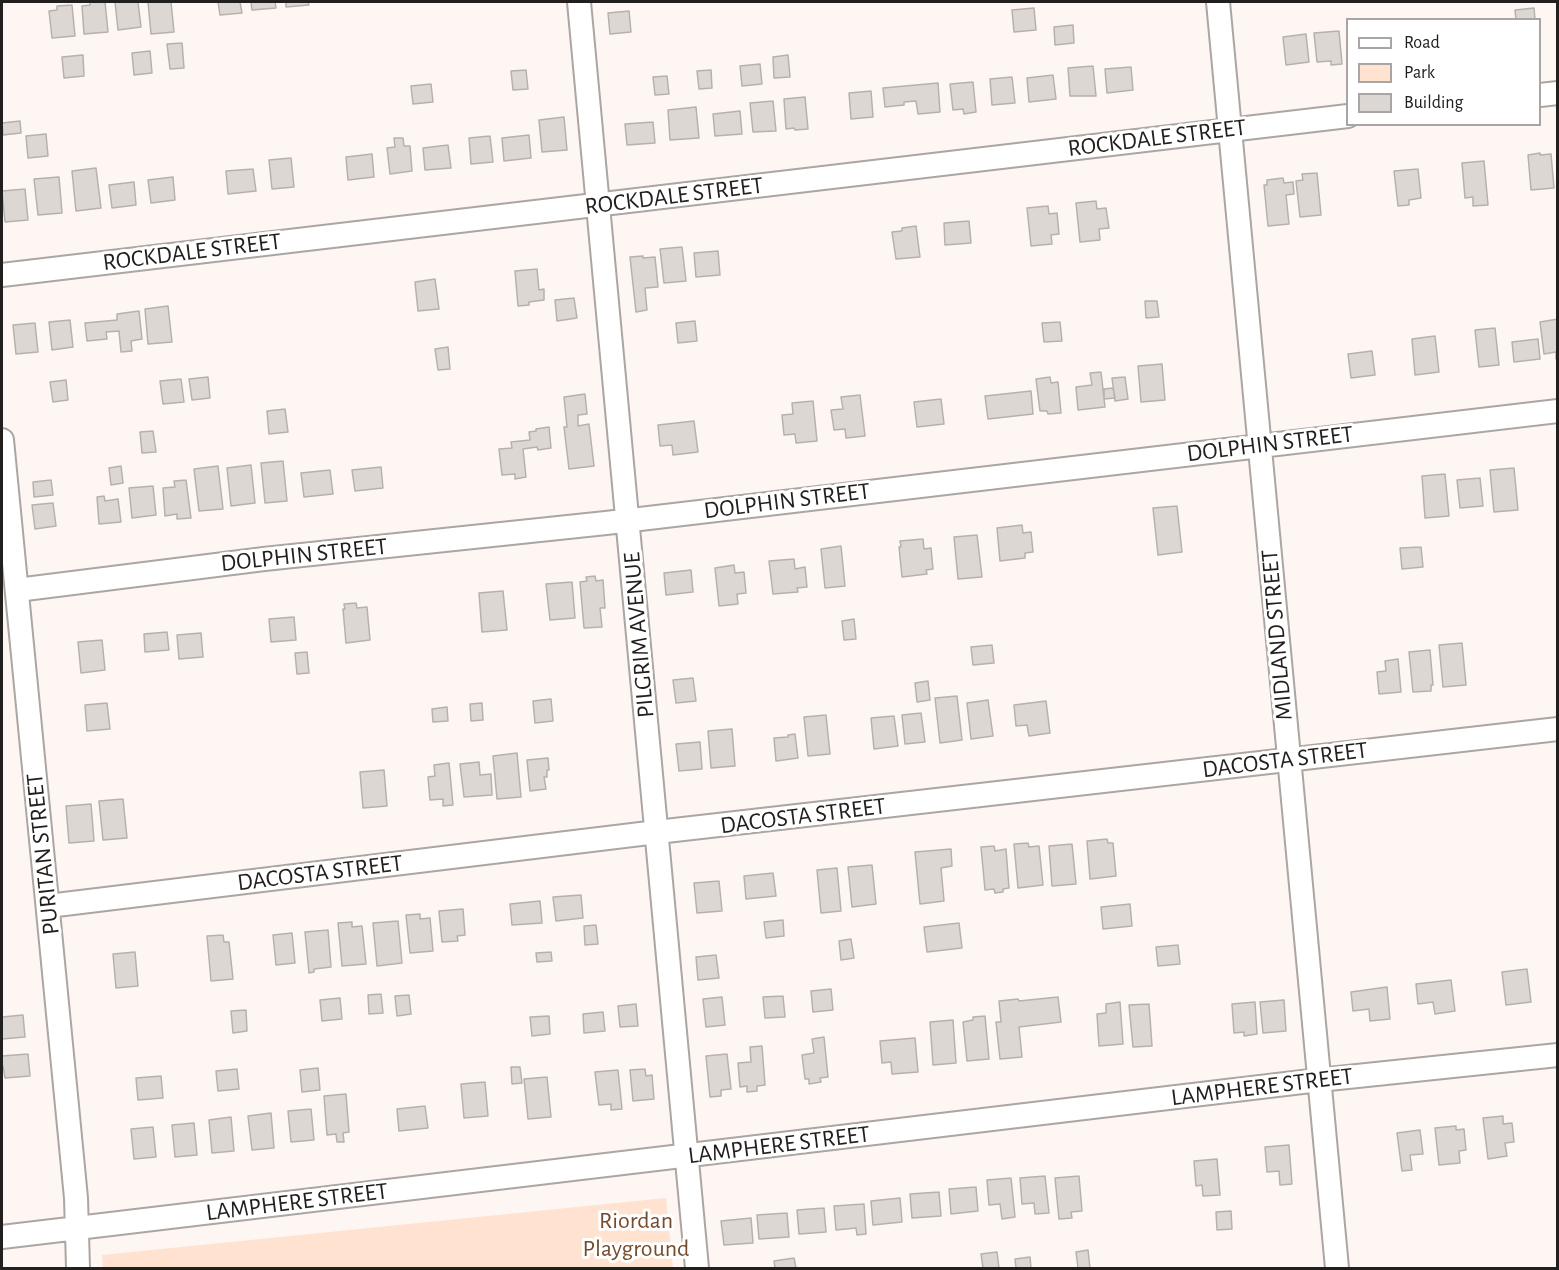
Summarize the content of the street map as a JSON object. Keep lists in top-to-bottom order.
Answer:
{
  "streets": {
    "street": [
      "ROCKDALE STREET",
      "DOLPHIN STREET",
      "PILGRIM AVENUE",
      "MIDLAND STREET",
      "DACOSTA STREET",
      "PURITAN STREET",
      "LAMPHERE STREET"
    ]
  },
  "crossings": [
    ["ROCKDALE STREET", "PILGRIM AVENUE"],
    ["ROCKDALE STREET", "MIDLAND STREET"],
    ["DOLPHIN STREET", "PILGRIM AVENUE"],
    ["DOLPHIN STREET", "MIDLAND STREET"],
    ["DOLPHIN STREET", "PURITAN STREET"],
    ["PILGRIM AVENUE", "DACOSTA STREET"],
    ["PILGRIM AVENUE", "LAMPHERE STREET"],
    ["MIDLAND STREET", "DACOSTA STREET"],
    ["MIDLAND STREET", "LAMPHERE STREET"],
    ["DACOSTA STREET", "PURITAN STREET"],
    ["PURITAN STREET", "LAMPHERE STREET"]
  ],
  "parks": ["Riordan Playground"],
  "legend": ["Road", "Park", "Building"]
}
